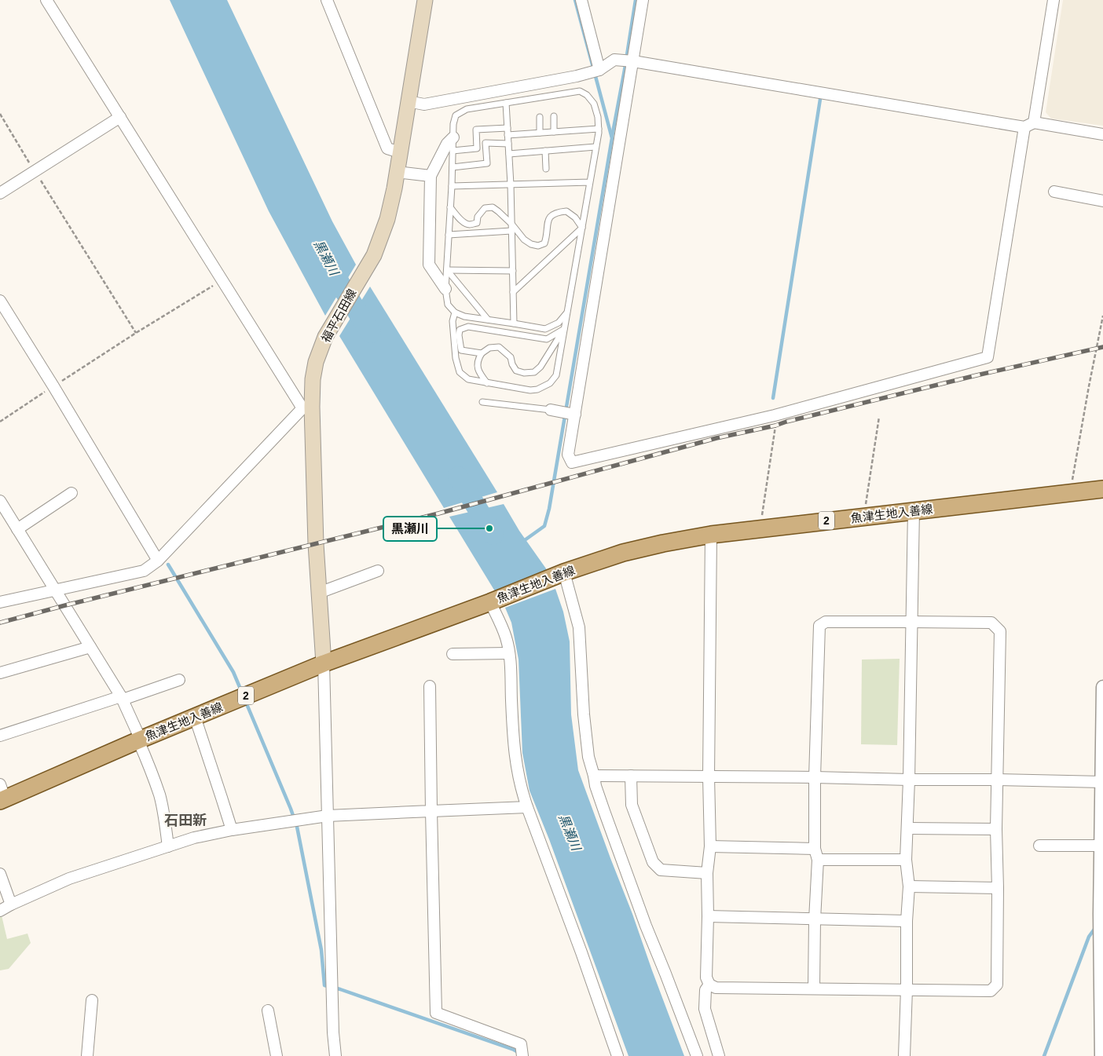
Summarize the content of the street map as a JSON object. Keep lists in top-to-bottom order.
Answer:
{
  "streets": {
    "main road": ["福平石田線", "魚津生地入善線", "2"]
  },
  "crossings": [
    ["福平石田線", "魚津生地入善線"]
  ],
  "districts": ["石田新"],
  "water": ["黒瀬川"],
  "places": ["黒瀬川"]
}
